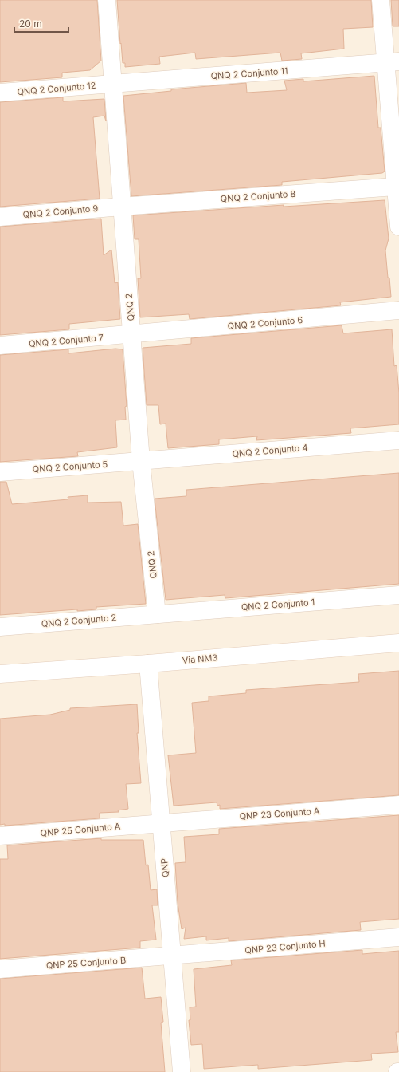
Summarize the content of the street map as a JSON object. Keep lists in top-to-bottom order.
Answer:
{
  "streets": {
    "street": [
      "QNQ 2 Conjunto 11",
      "QNQ 2 Conjunto 12",
      "QNQ 2 Conjunto 8",
      "QNQ 2 Conjunto 9",
      "QNQ 2",
      "QNQ 2 Conjunto 6",
      "QNQ 2 Conjunto 7",
      "QNQ 2 Conjunto 4",
      "QNQ 2 Conjunto 5",
      "QNQ 2 Conjunto 1",
      "QNQ 2 Conjunto 2",
      "Via NM3",
      "QNP 23 Conjunto A",
      "QNP 25 Conjunto A",
      "QNP",
      "QNP 23 Conjunto H",
      "QNP 25 Conjunto B"
    ]
  },
  "crossings": [
    ["QNQ 2 Conjunto 11", "QNQ 2 Conjunto 12"],
    ["QNQ 2 Conjunto 11", "QNQ 2"],
    ["QNQ 2 Conjunto 12", "QNQ 2"],
    ["QNQ 2 Conjunto 8", "QNQ 2 Conjunto 9"],
    ["QNQ 2 Conjunto 8", "QNQ 2"],
    ["QNQ 2 Conjunto 9", "QNQ 2"],
    ["QNQ 2", "QNQ 2 Conjunto 6"],
    ["QNQ 2", "QNQ 2 Conjunto 7"],
    ["QNQ 2", "QNQ 2 Conjunto 4"],
    ["QNQ 2", "QNQ 2 Conjunto 5"],
    ["QNQ 2", "QNQ 2 Conjunto 1"],
    ["QNQ 2", "QNQ 2 Conjunto 2"],
    ["QNQ 2 Conjunto 6", "QNQ 2 Conjunto 7"],
    ["QNQ 2 Conjunto 4", "QNQ 2 Conjunto 5"],
    ["QNQ 2 Conjunto 1", "QNQ 2 Conjunto 2"],
    ["Via NM3", "QNP"],
    ["QNP 23 Conjunto A", "QNP 25 Conjunto A"],
    ["QNP 23 Conjunto A", "QNP"],
    ["QNP 25 Conjunto A", "QNP"],
    ["QNP", "QNP 23 Conjunto H"],
    ["QNP", "QNP 25 Conjunto B"],
    ["QNP 23 Conjunto H", "QNP 25 Conjunto B"]
  ],
  "scale_bar": "20 m"
}
